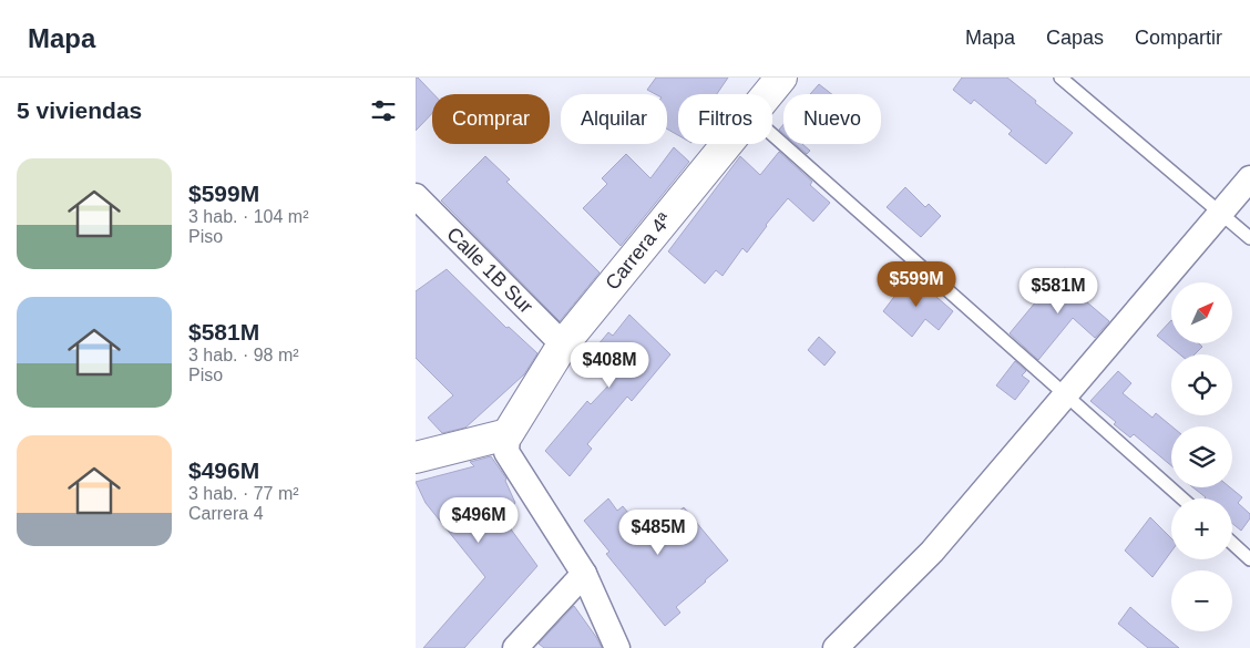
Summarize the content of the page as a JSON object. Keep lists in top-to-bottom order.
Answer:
{
  "streets": {
    "street": ["Carrera 4ª", "Calle 1B Sur"]
  },
  "crossings": [
    ["Carrera 4ª", "Calle 1B Sur"]
  ],
  "north": "top right",
  "page": {
    "header": "Mapa",
    "nav": ["Mapa", "Capas", "Compartir"],
    "heading": "5 viviendas",
    "chip": [
      "Comprar",
      "Alquilar",
      "Filtros",
      "Nuevo"
    ],
    "list": [
      {
        "name": "$599M",
        "note": "3 hab. · 104 m² · Piso"
      },
      {
        "name": "$581M",
        "note": "3 hab. · 98 m² · Piso"
      },
      {
        "name": "$496M",
        "note": "3 hab. · 77 m² · Carrera 4"
      }
    ],
    "price": [
      "$599M",
      "$581M",
      "$408M",
      "$496M",
      "$485M"
    ],
    "map_buttons": ["+", "−"]
  }
}
